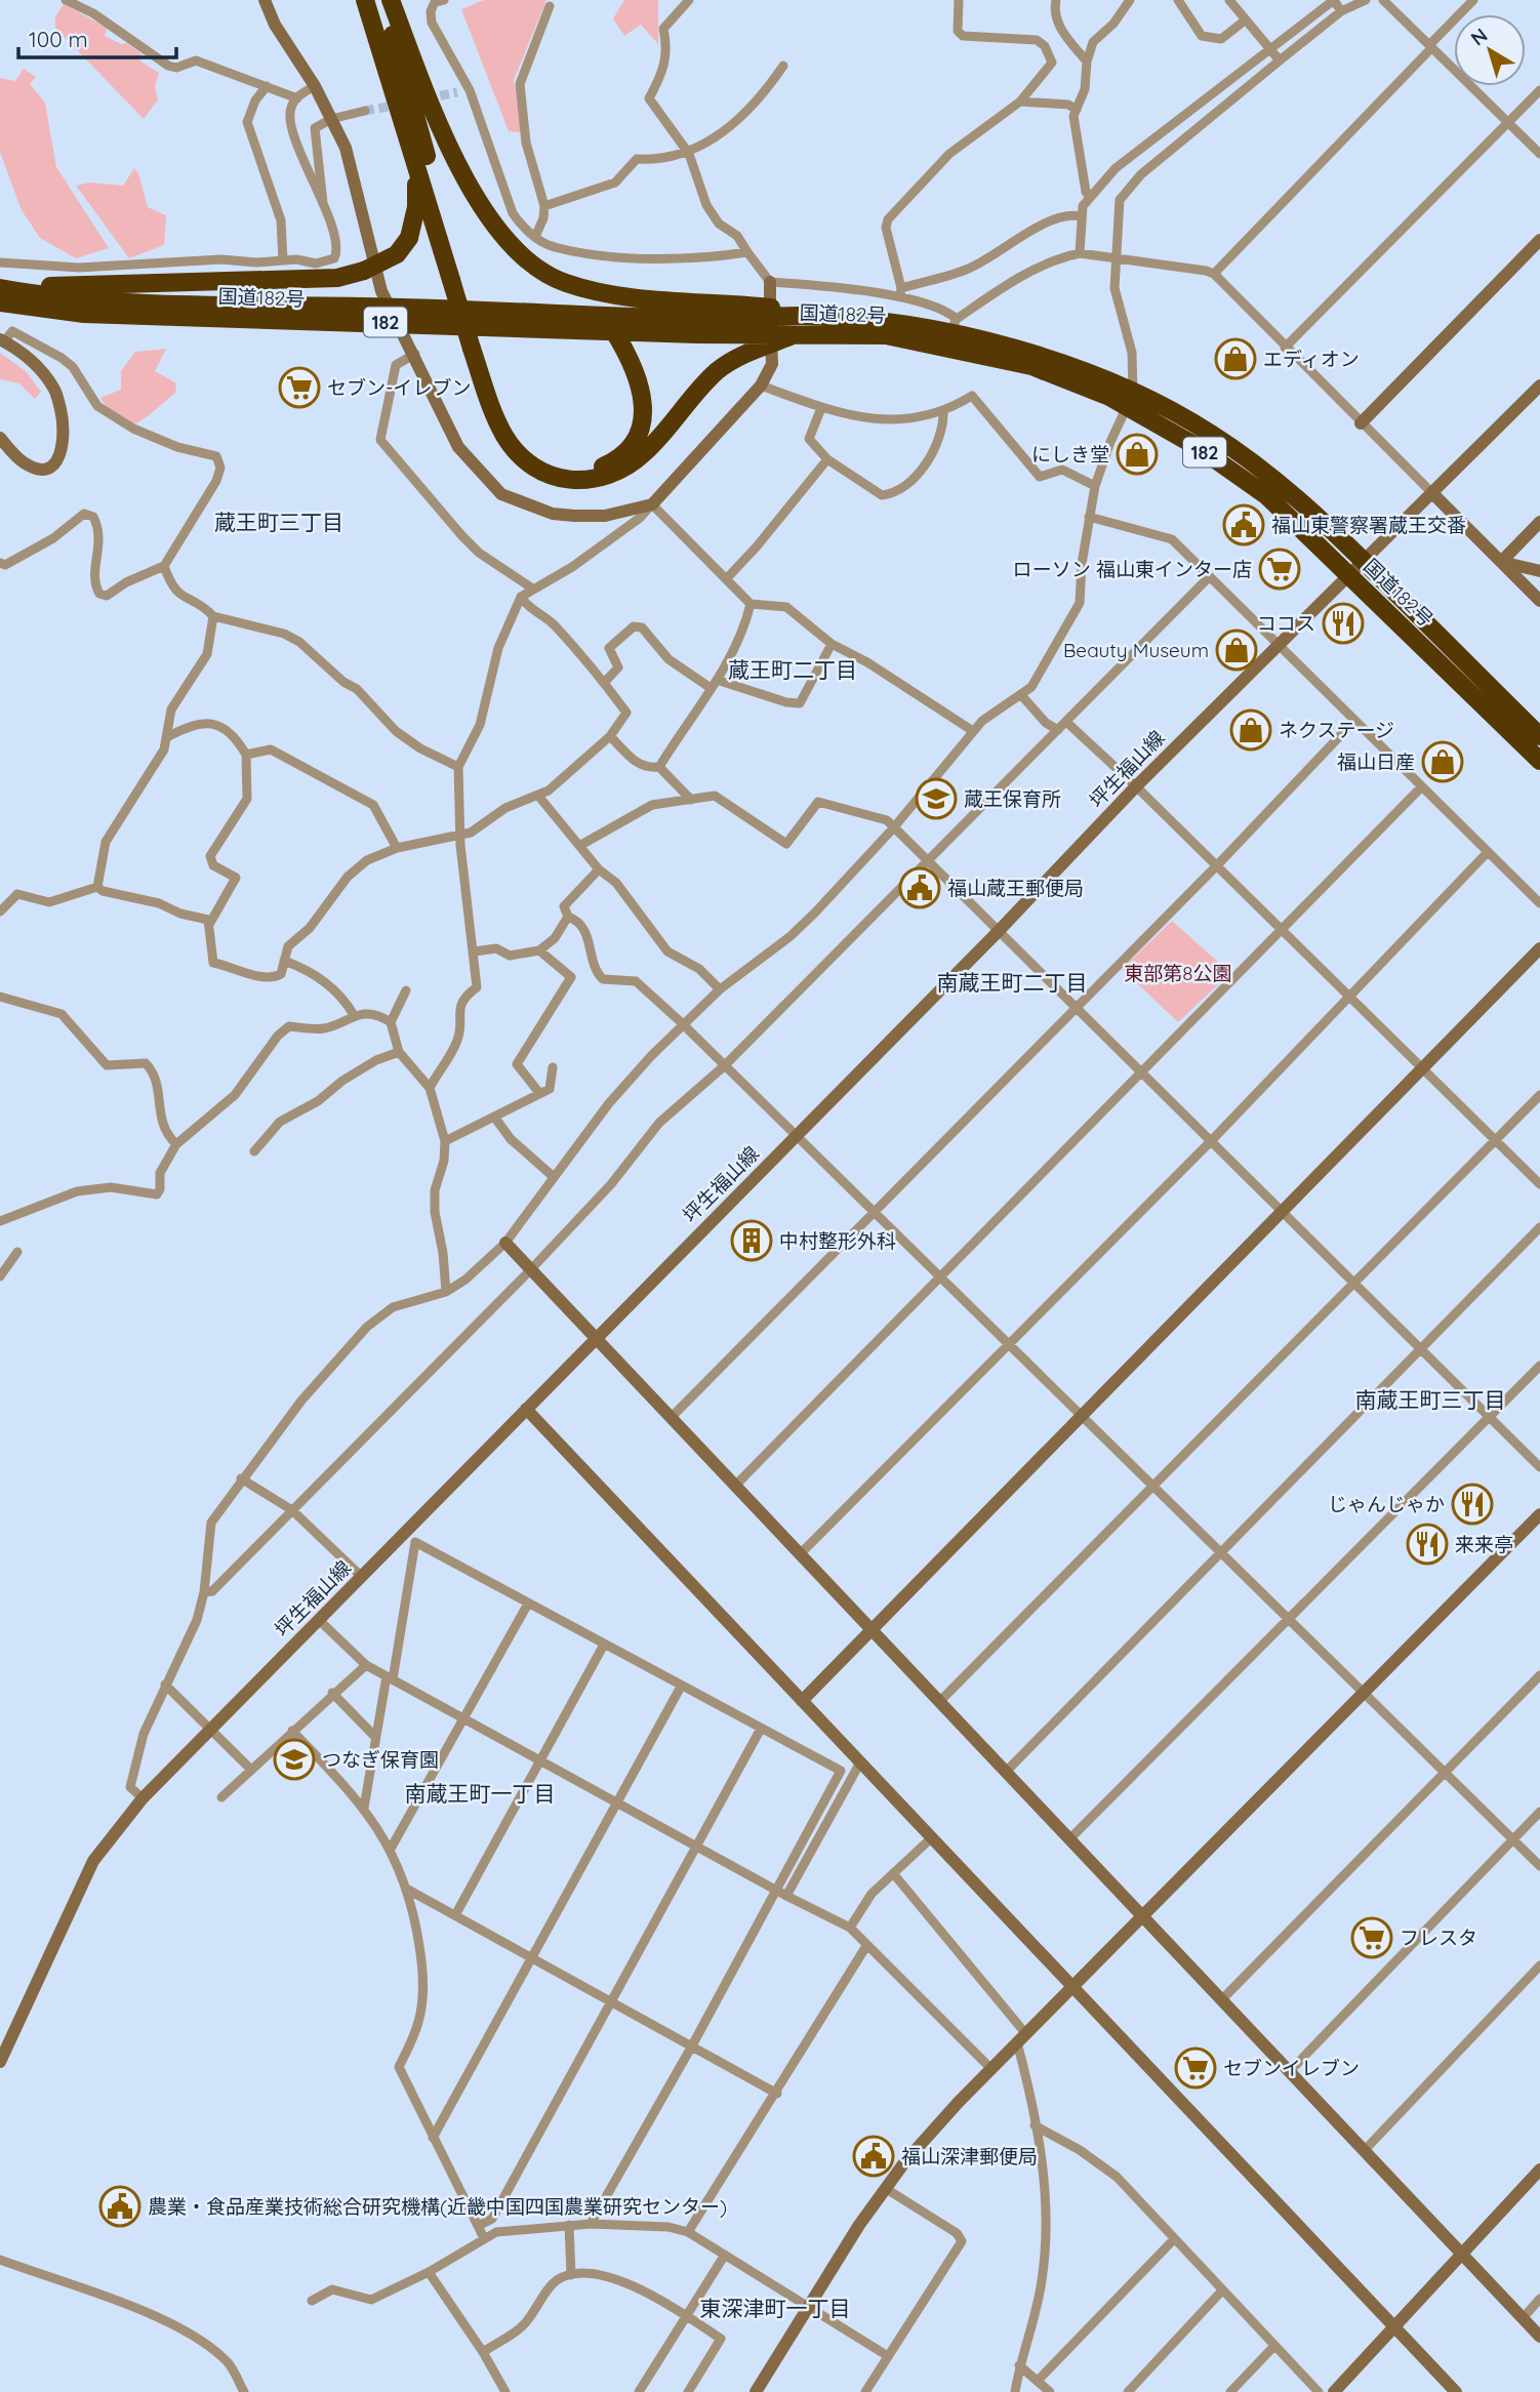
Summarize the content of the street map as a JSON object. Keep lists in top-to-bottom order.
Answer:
{
  "streets": {
    "highway": ["国道182号", "182"],
    "street": ["坪生福山線"]
  },
  "crossings": [
    ["国道182号", "坪生福山線"]
  ],
  "districts": [
    "蔵王町三丁目",
    "蔵王町二丁目",
    "南蔵王町二丁目",
    "南蔵王町三丁目",
    "南蔵王町一丁目",
    "東深津町一丁目"
  ],
  "parks": ["東部第8公園"],
  "places": {
    "shop": [
      "エディオン",
      "にしき堂",
      "Beauty Museum",
      "ネクステージ",
      "福山日産"
    ],
    "supermarket": [
      "セブン-イレブン",
      "ローソン 福山東インター店",
      "フレスタ",
      "セブンイレブン"
    ],
    "public building": [
      "福山東警察署蔵王交番",
      "福山蔵王郵便局",
      "福山深津郵便局",
      "農業・食品産業技術総合研究機構(近畿中国四国農業研究センター)"
    ],
    "restaurant": ["ココス", "じゃんじゃか", "来来亭"],
    "school or university": ["蔵王保育所", "つなぎ保育園"],
    "building": ["中村整形外科"]
  },
  "scale_bar": "100 m",
  "north": "top left"
}
